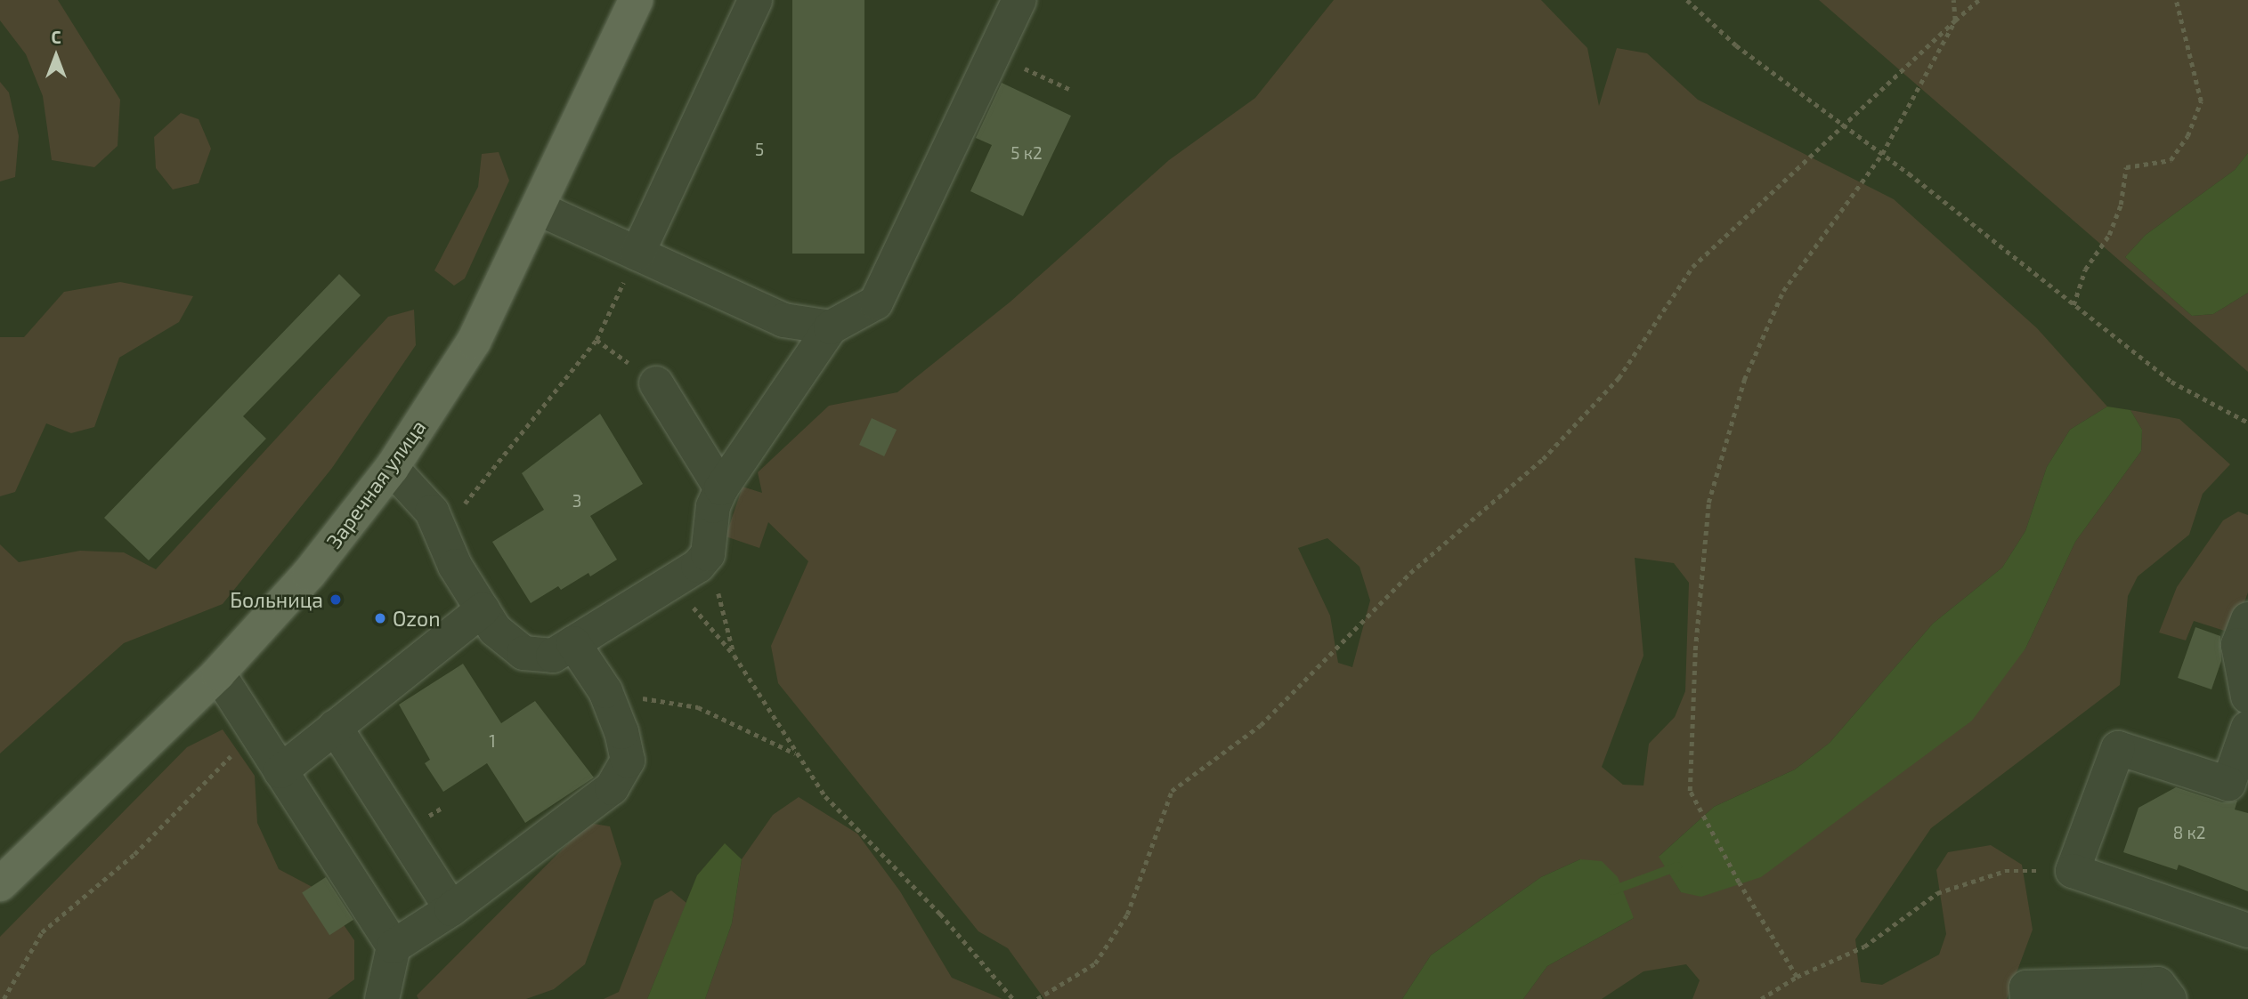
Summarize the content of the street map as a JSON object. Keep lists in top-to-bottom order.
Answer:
{
  "streets": {
    "main road": ["Заречная улица"]
  },
  "places": ["Больница", "Ozon"],
  "house_numbers": [
    "5",
    "5 к2",
    "3",
    "1",
    "8 к2"
  ],
  "north": "top"
}
